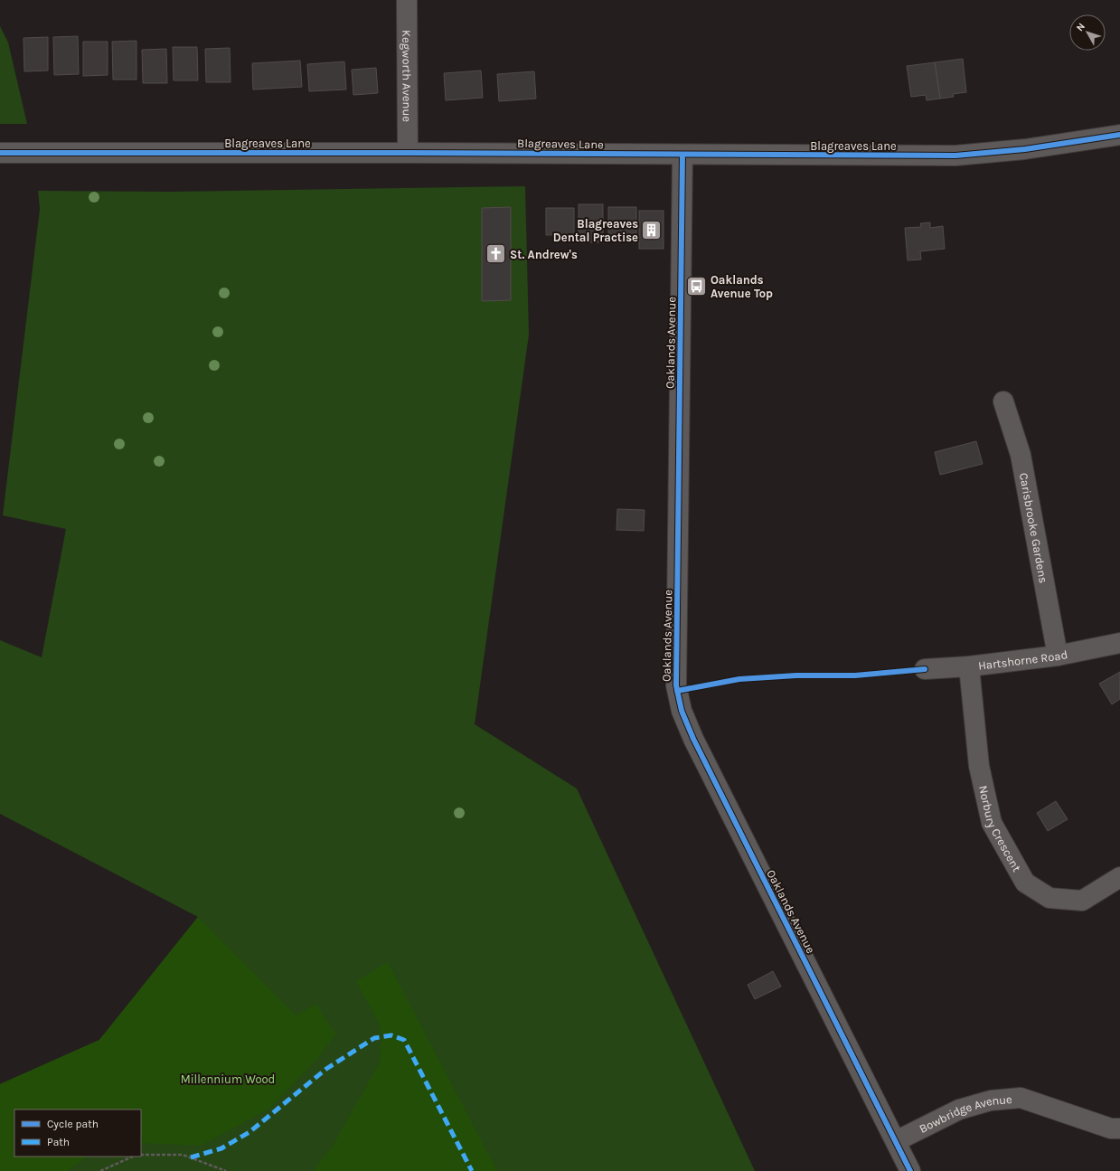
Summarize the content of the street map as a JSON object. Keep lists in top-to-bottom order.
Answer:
{
  "streets": {
    "street": [
      "Kegworth Avenue",
      "Blagreaves Lane",
      "Oaklands Avenue",
      "Carisbrooke Gardens",
      "Hartshorne Road",
      "Norbury Crescent",
      "Bowbridge Avenue"
    ]
  },
  "crossings": [
    ["Kegworth Avenue", "Blagreaves Lane"],
    ["Blagreaves Lane", "Oaklands Avenue"],
    ["Oaklands Avenue", "Bowbridge Avenue"],
    ["Carisbrooke Gardens", "Hartshorne Road"],
    ["Hartshorne Road", "Norbury Crescent"]
  ],
  "parks": ["Millennium Wood"],
  "places": {
    "building": ["Blagreaves Dental Practise"],
    "church": ["St. Andrew's"],
    "bus stop": ["Oaklands Avenue Top"]
  },
  "legend": ["Cycle path", "Path"],
  "north": "top left"
}
